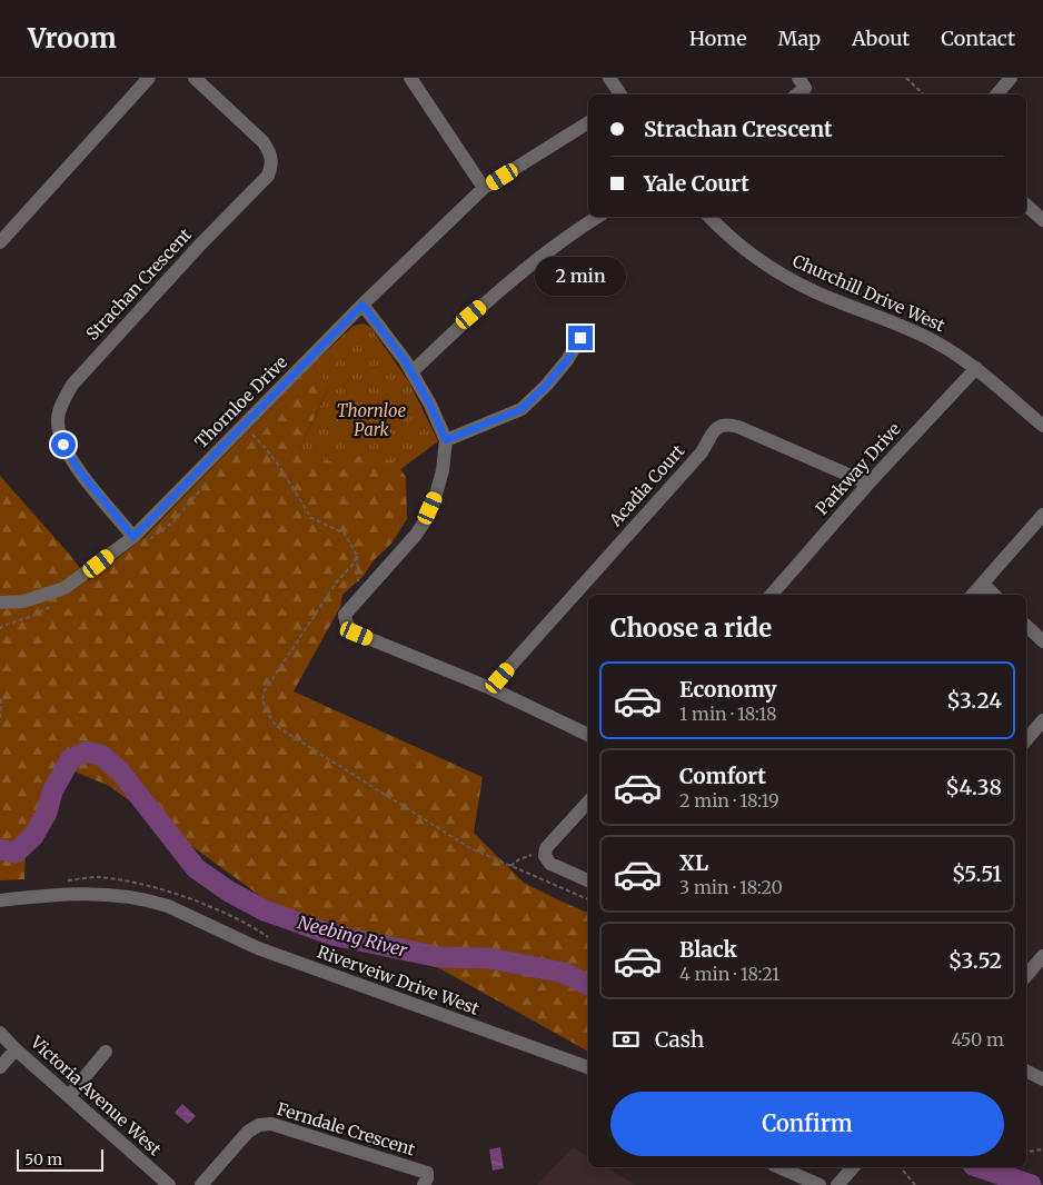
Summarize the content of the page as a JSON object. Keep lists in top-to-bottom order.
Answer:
{
  "streets": {
    "street": [
      "Strachan Crescent",
      "Churchill Drive West",
      "Thornloe Drive",
      "Parkway Drive",
      "Acadia Court",
      "Riverveiw Drive West",
      "Victoria Avenue West",
      "Ferndale Crescent"
    ]
  },
  "crossings": [
    ["Strachan Crescent", "Thornloe Drive"],
    ["Churchill Drive West", "Parkway Drive"],
    ["Parkway Drive", "Acadia Court"]
  ],
  "water": ["Neebing River"],
  "parks": ["Thornloe Park"],
  "scale_bar": "50 m",
  "page": {
    "header": "Vroom",
    "nav": [
      "Home",
      "Map",
      "About",
      "Contact"
    ],
    "banner": ["Strachan Crescent", "Yale Court"],
    "bubble": "2 min",
    "heading": "Choose a ride",
    "list": [
      {
        "name": "Economy",
        "note": "1 min · 18:18",
        "value": "$3.24"
      },
      {
        "name": "Comfort",
        "note": "2 min · 18:19",
        "value": "$4.38"
      },
      {
        "name": "XL",
        "note": "3 min · 18:20",
        "value": "$5.51"
      },
      {
        "name": "Black",
        "note": "4 min · 18:21",
        "value": "$3.52"
      }
    ],
    "pay": ["Cash", "450 m"],
    "buttons": "Confirm",
    "scale": "50 m"
  }
}
